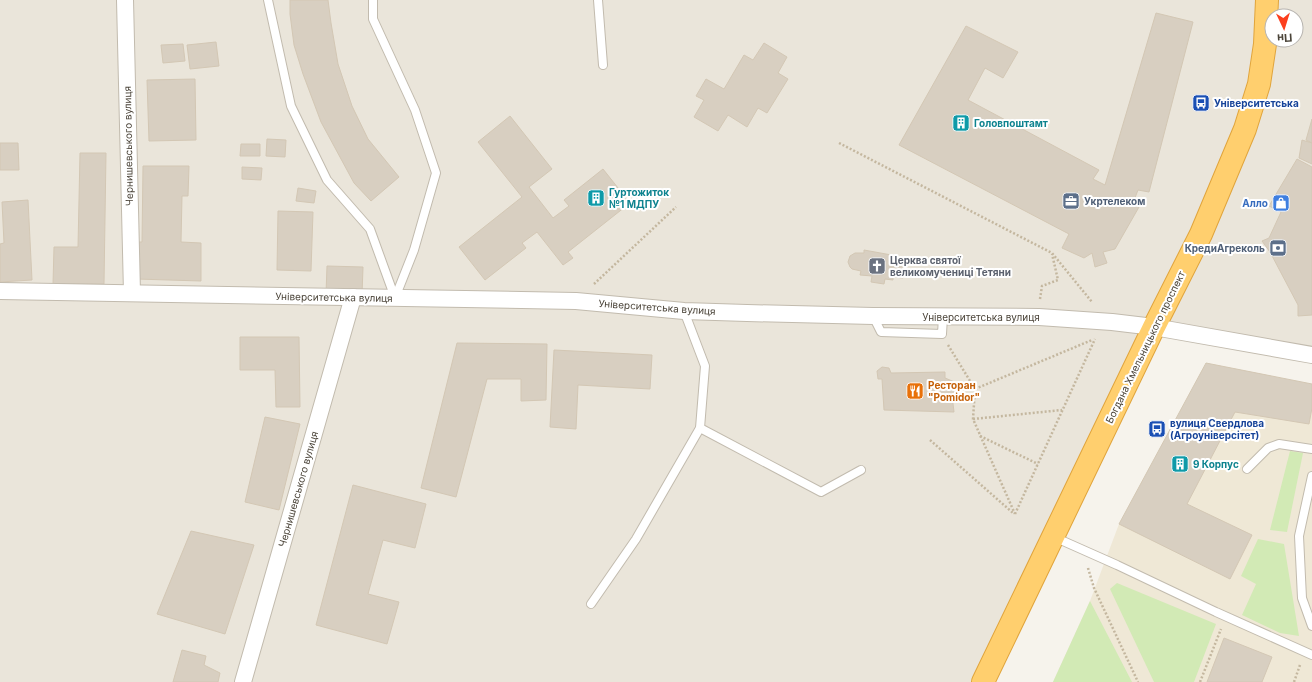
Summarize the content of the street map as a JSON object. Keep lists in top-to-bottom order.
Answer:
{
  "streets": {
    "highway": ["Богдана Хмельницького проспект"],
    "street": ["Чернишевського вулиця", "Університетська вулиця"]
  },
  "crossings": [
    ["Чернишевського вулиця", "Університетська вулиця"],
    ["Університетська вулиця", "Богдана Хмельницького проспект"]
  ],
  "places": {
    "bus stop": ["Університетська", "вулиця Свердлова (Агроуніверсітет)"],
    "building": ["Головпоштамт", "Гуртожиток №1 МДПУ", "9 Корпус"],
    "office": ["Укртелеком"],
    "shop": ["Алло"],
    "bank": ["КредиАгреколь"],
    "church": ["Церква святої великомучениці Тетяни"],
    "restaurant": ["Ресторан \"Pomidor\""]
  },
  "north": "bottom"
}
